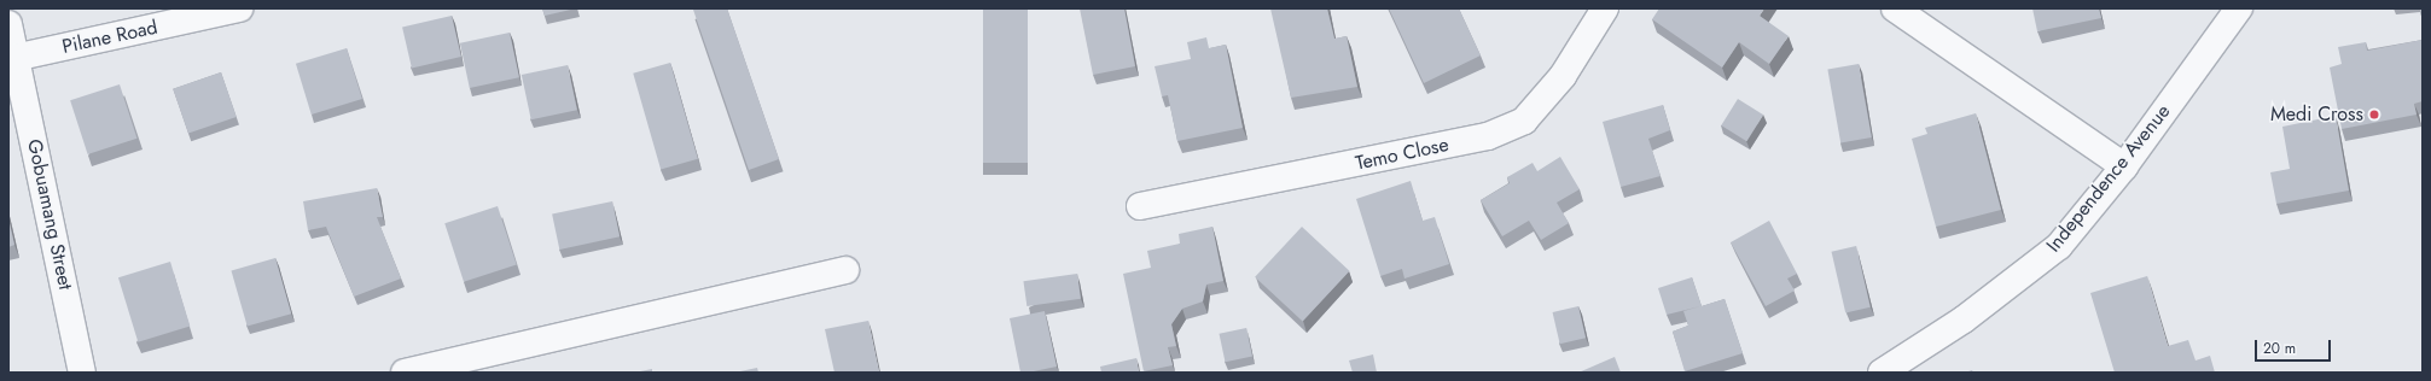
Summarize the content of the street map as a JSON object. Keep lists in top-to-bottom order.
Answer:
{
  "streets": {
    "street": [
      "Pilane Road",
      "Temo Close",
      "Independence Avenue",
      "Gobuamang Street"
    ]
  },
  "crossings": [
    ["Pilane Road", "Gobuamang Street"]
  ],
  "places": ["Medi Cross"],
  "scale_bar": "20 m"
}
